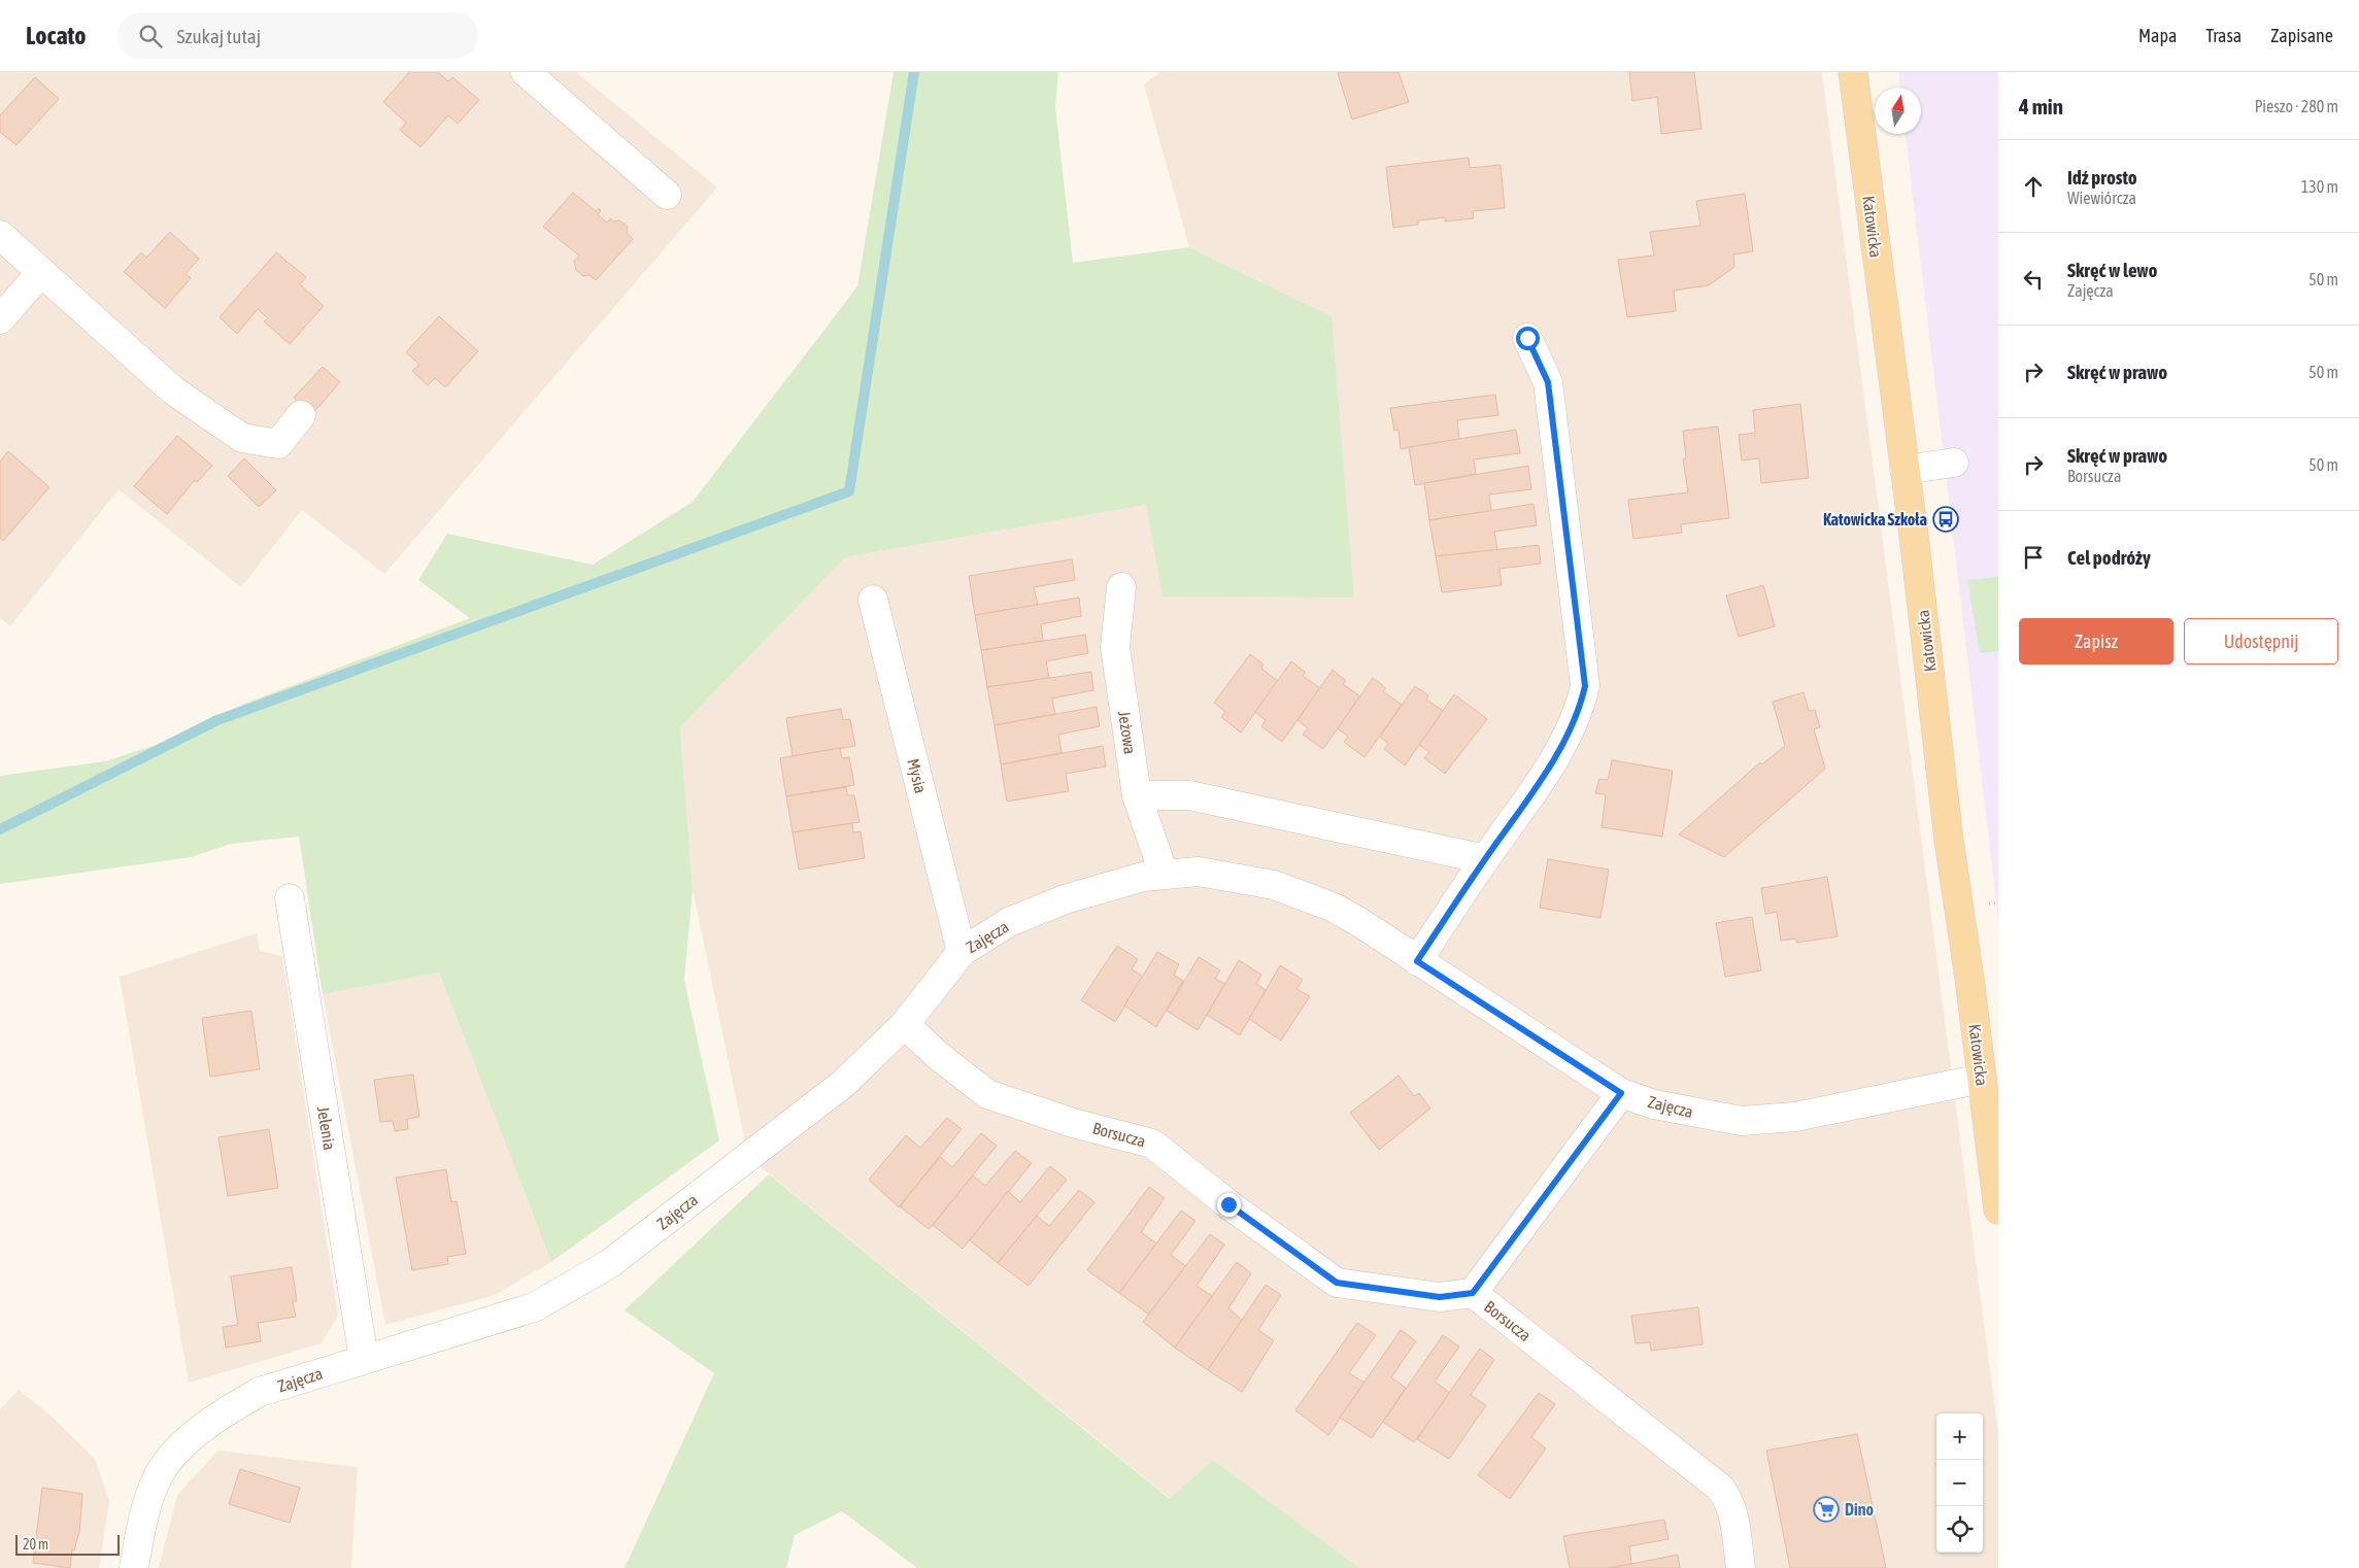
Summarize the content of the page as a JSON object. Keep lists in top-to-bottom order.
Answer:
{
  "streets": {
    "main road": ["Katowicka"],
    "street": [
      "Jeżowa",
      "Mysia",
      "Zajęcza",
      "Jelenia",
      "Borsucza"
    ]
  },
  "crossings": [
    ["Katowicka", "Zajęcza"],
    ["Jeżowa", "Zajęcza"],
    ["Mysia", "Zajęcza"],
    ["Zajęcza", "Jelenia"],
    ["Zajęcza", "Borsucza"]
  ],
  "places": {
    "bus stop": ["Katowicka Szkoła"],
    "supermarket": ["Dino"]
  },
  "scale_bar": "20 m",
  "north": "top",
  "page": {
    "header": "Locato",
    "search": "Szukaj tutaj",
    "nav": ["Mapa", "Trasa", "Zapisane"],
    "heading": ["4 min", "Pieszo · 280 m"],
    "list": [
      ["Idź prosto", "Wiewiórcza", "130 m"],
      ["Skręć w lewo", "Zajęcza", "50 m"],
      ["Skręć w prawo", "50 m"],
      ["Skręć w prawo", "Borsucza", "50 m"],
      "Cel podróży"
    ],
    "buttons": ["Zapisz", "Udostępnij"],
    "map_buttons": ["+", "−"],
    "scale": "20 m"
  }
}
